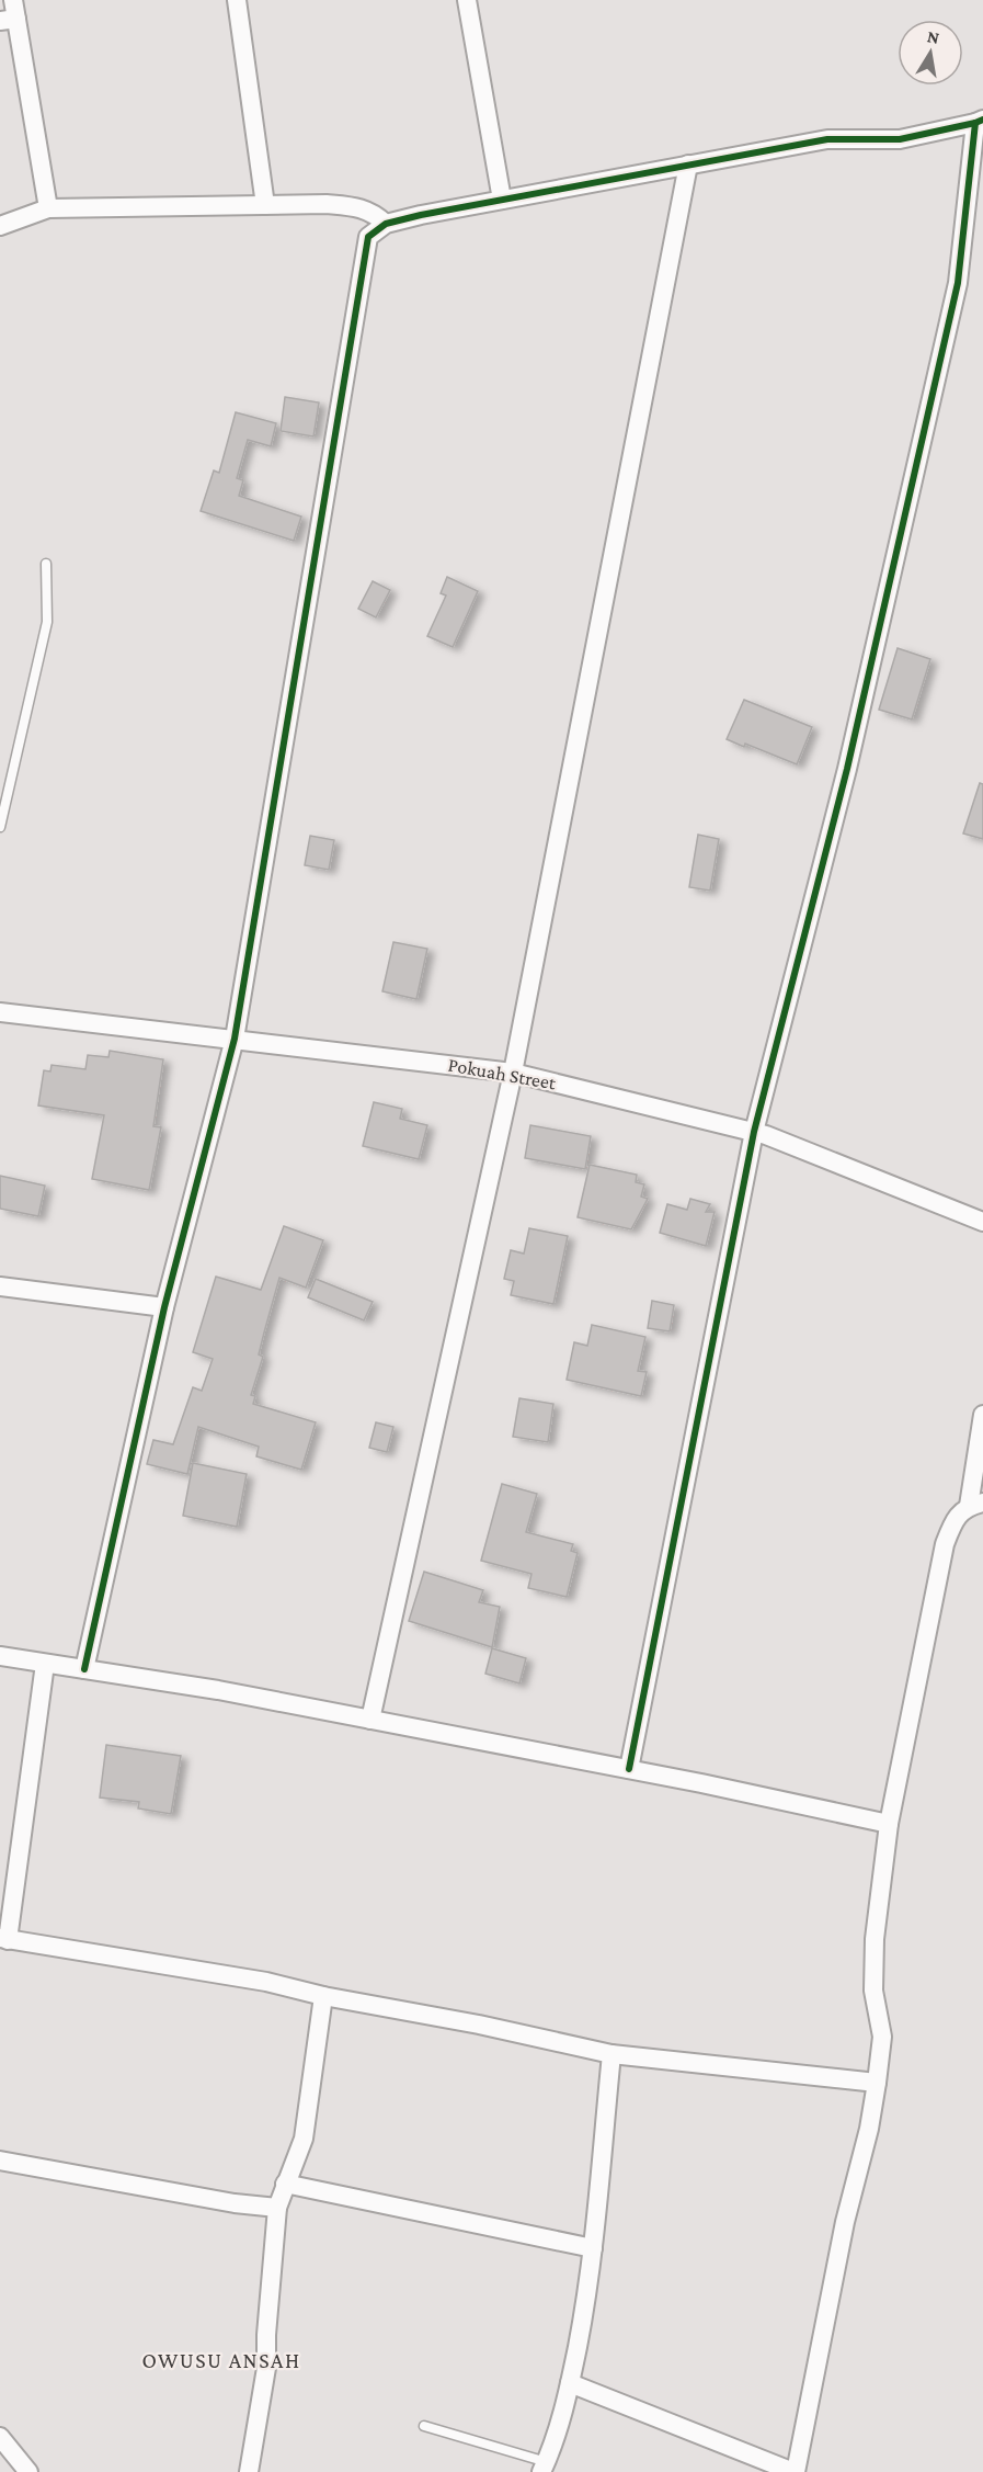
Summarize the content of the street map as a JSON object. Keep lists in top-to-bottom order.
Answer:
{
  "streets": {
    "street": ["Pokuah Street"]
  },
  "districts": ["OWUSU ANSAH"],
  "north": "top"
}
